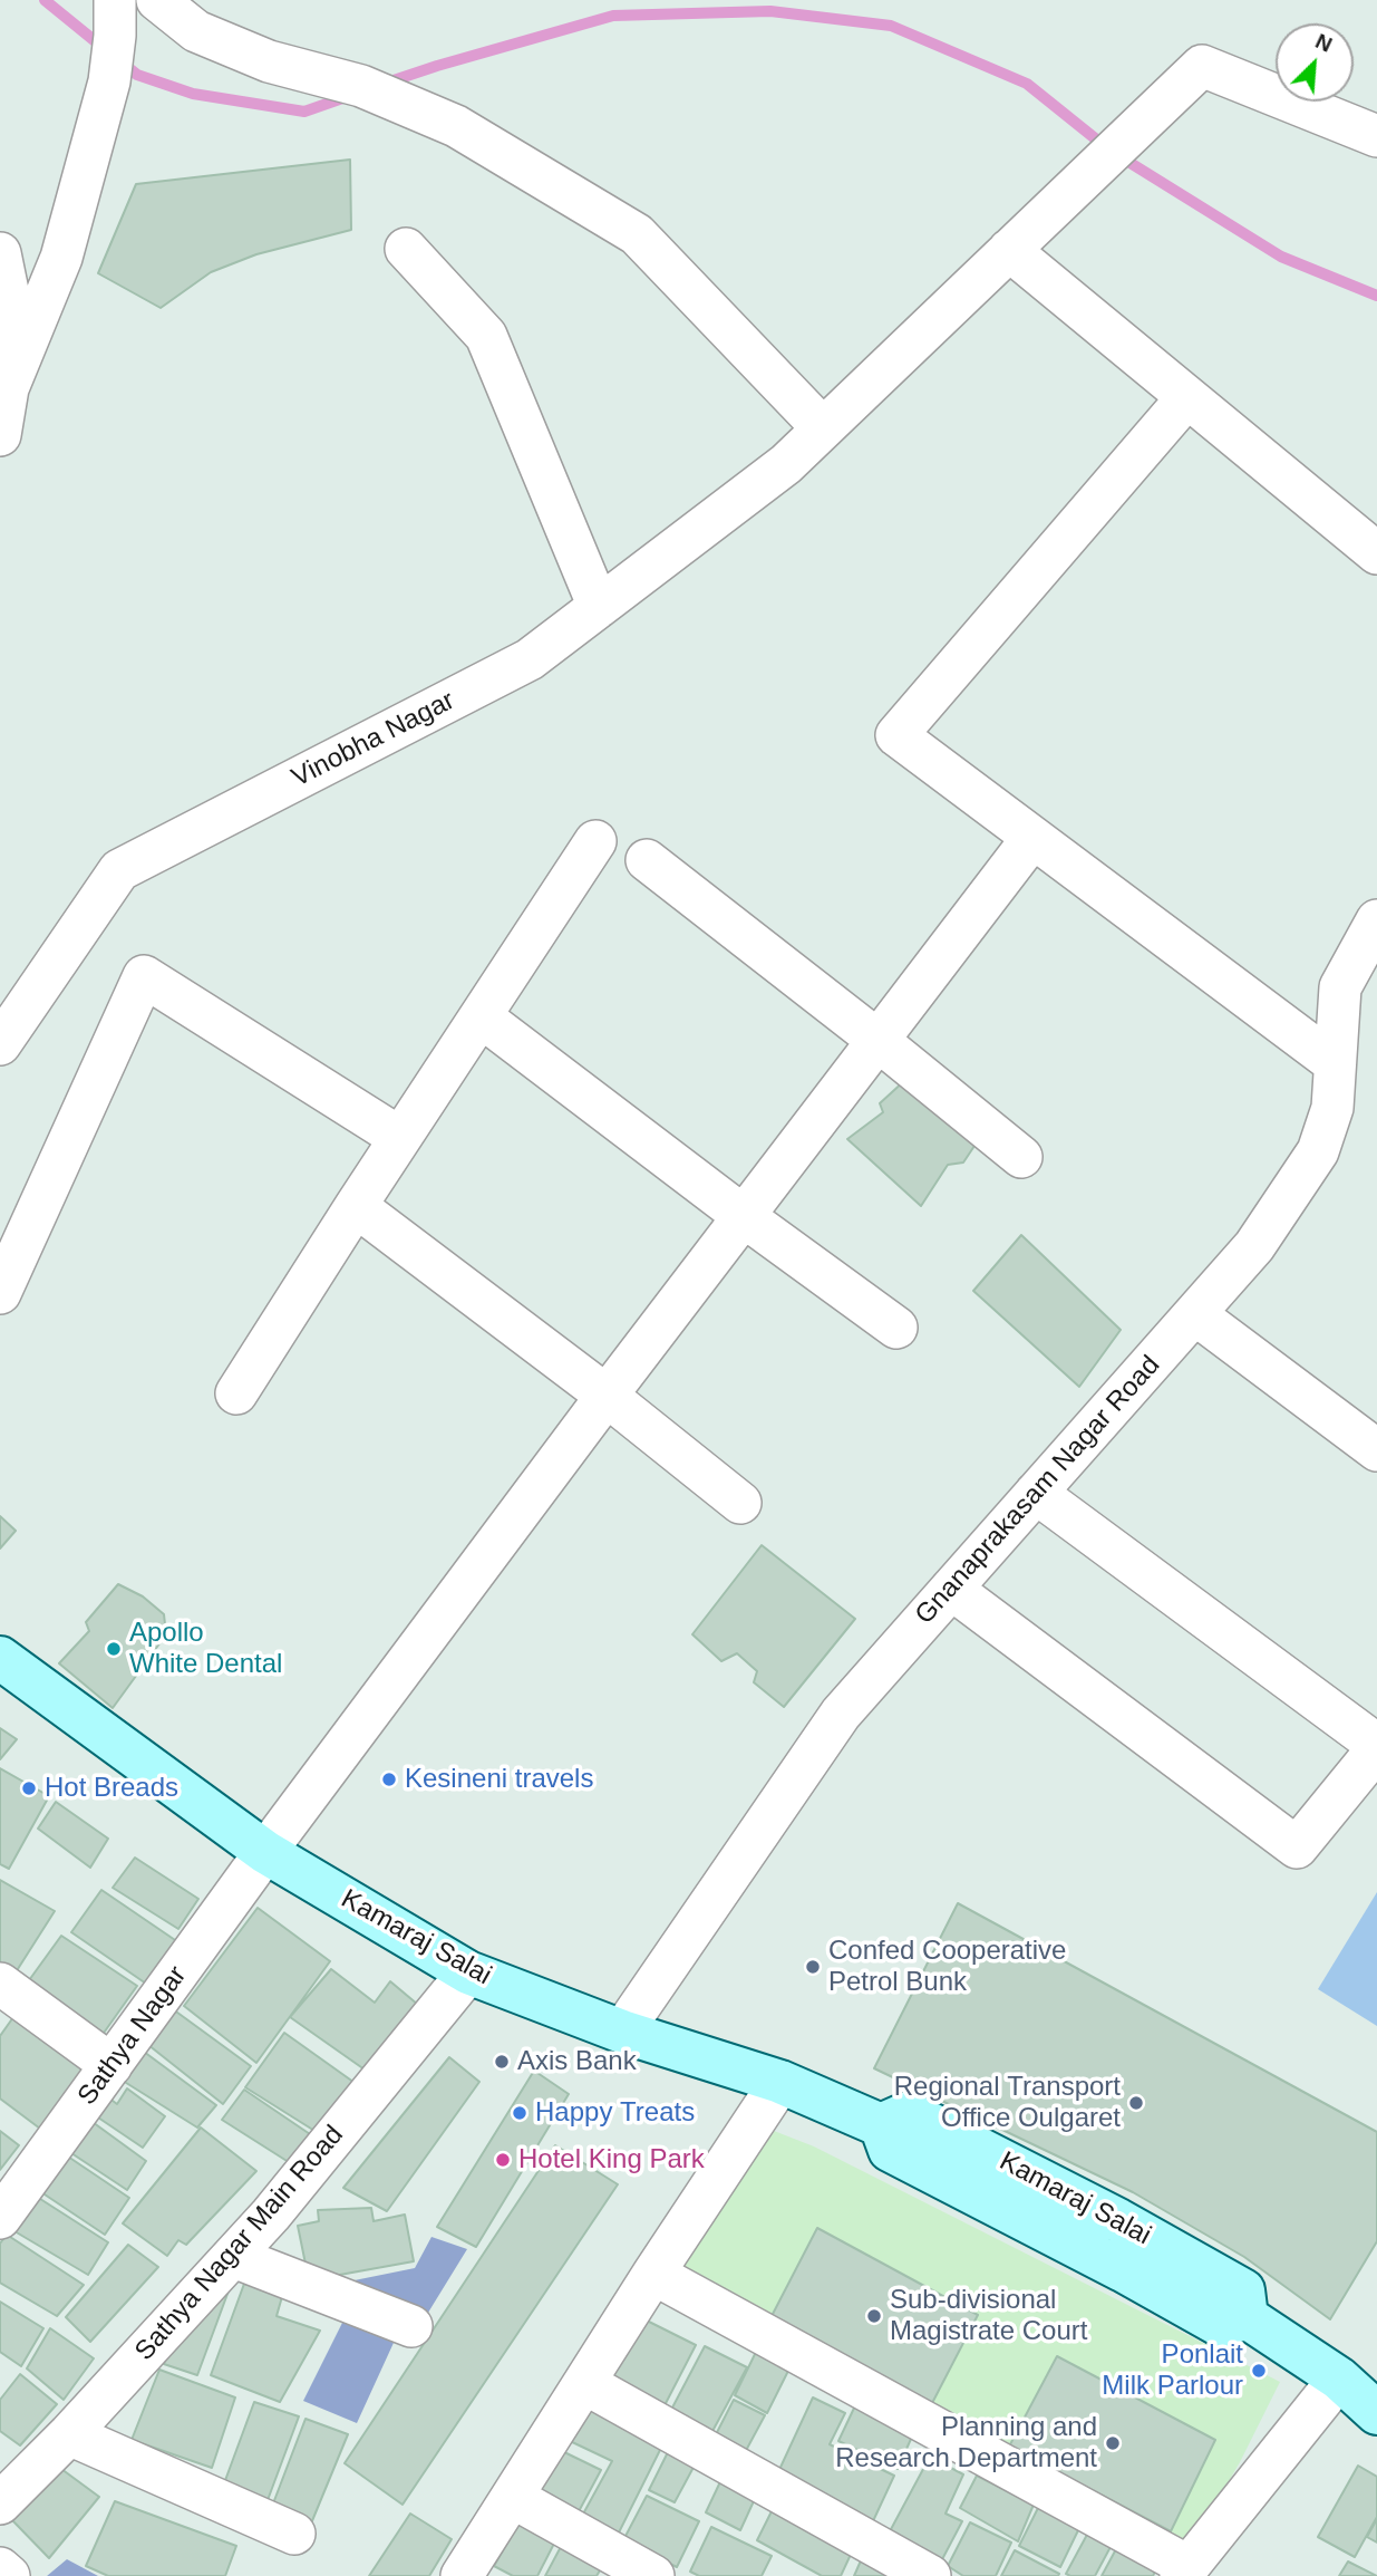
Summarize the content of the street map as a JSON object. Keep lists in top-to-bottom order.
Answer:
{
  "streets": {
    "main road": ["Kamaraj Salai"],
    "street": [
      "Vinobha Nagar",
      "Gnanaprakasam Nagar Road",
      "Sathya Nagar",
      "Sathya Nagar Main Road"
    ]
  },
  "crossings": [
    ["Gnanaprakasam Nagar Road", "Kamaraj Salai"],
    ["Kamaraj Salai", "Sathya Nagar"],
    ["Kamaraj Salai", "Sathya Nagar Main Road"]
  ],
  "places": [
    "Apollo White Dental",
    "Kesineni travels",
    "Hot Breads",
    "Confed Cooperative Petrol Bunk",
    "Axis Bank",
    "Regional Transport Office Oulgaret",
    "Happy Treats",
    "Hotel King Park",
    "Sub-divisional Magistrate Court",
    "Ponlait Milk Parlour",
    "Planning and Research Department"
  ],
  "north": "top right"
}
